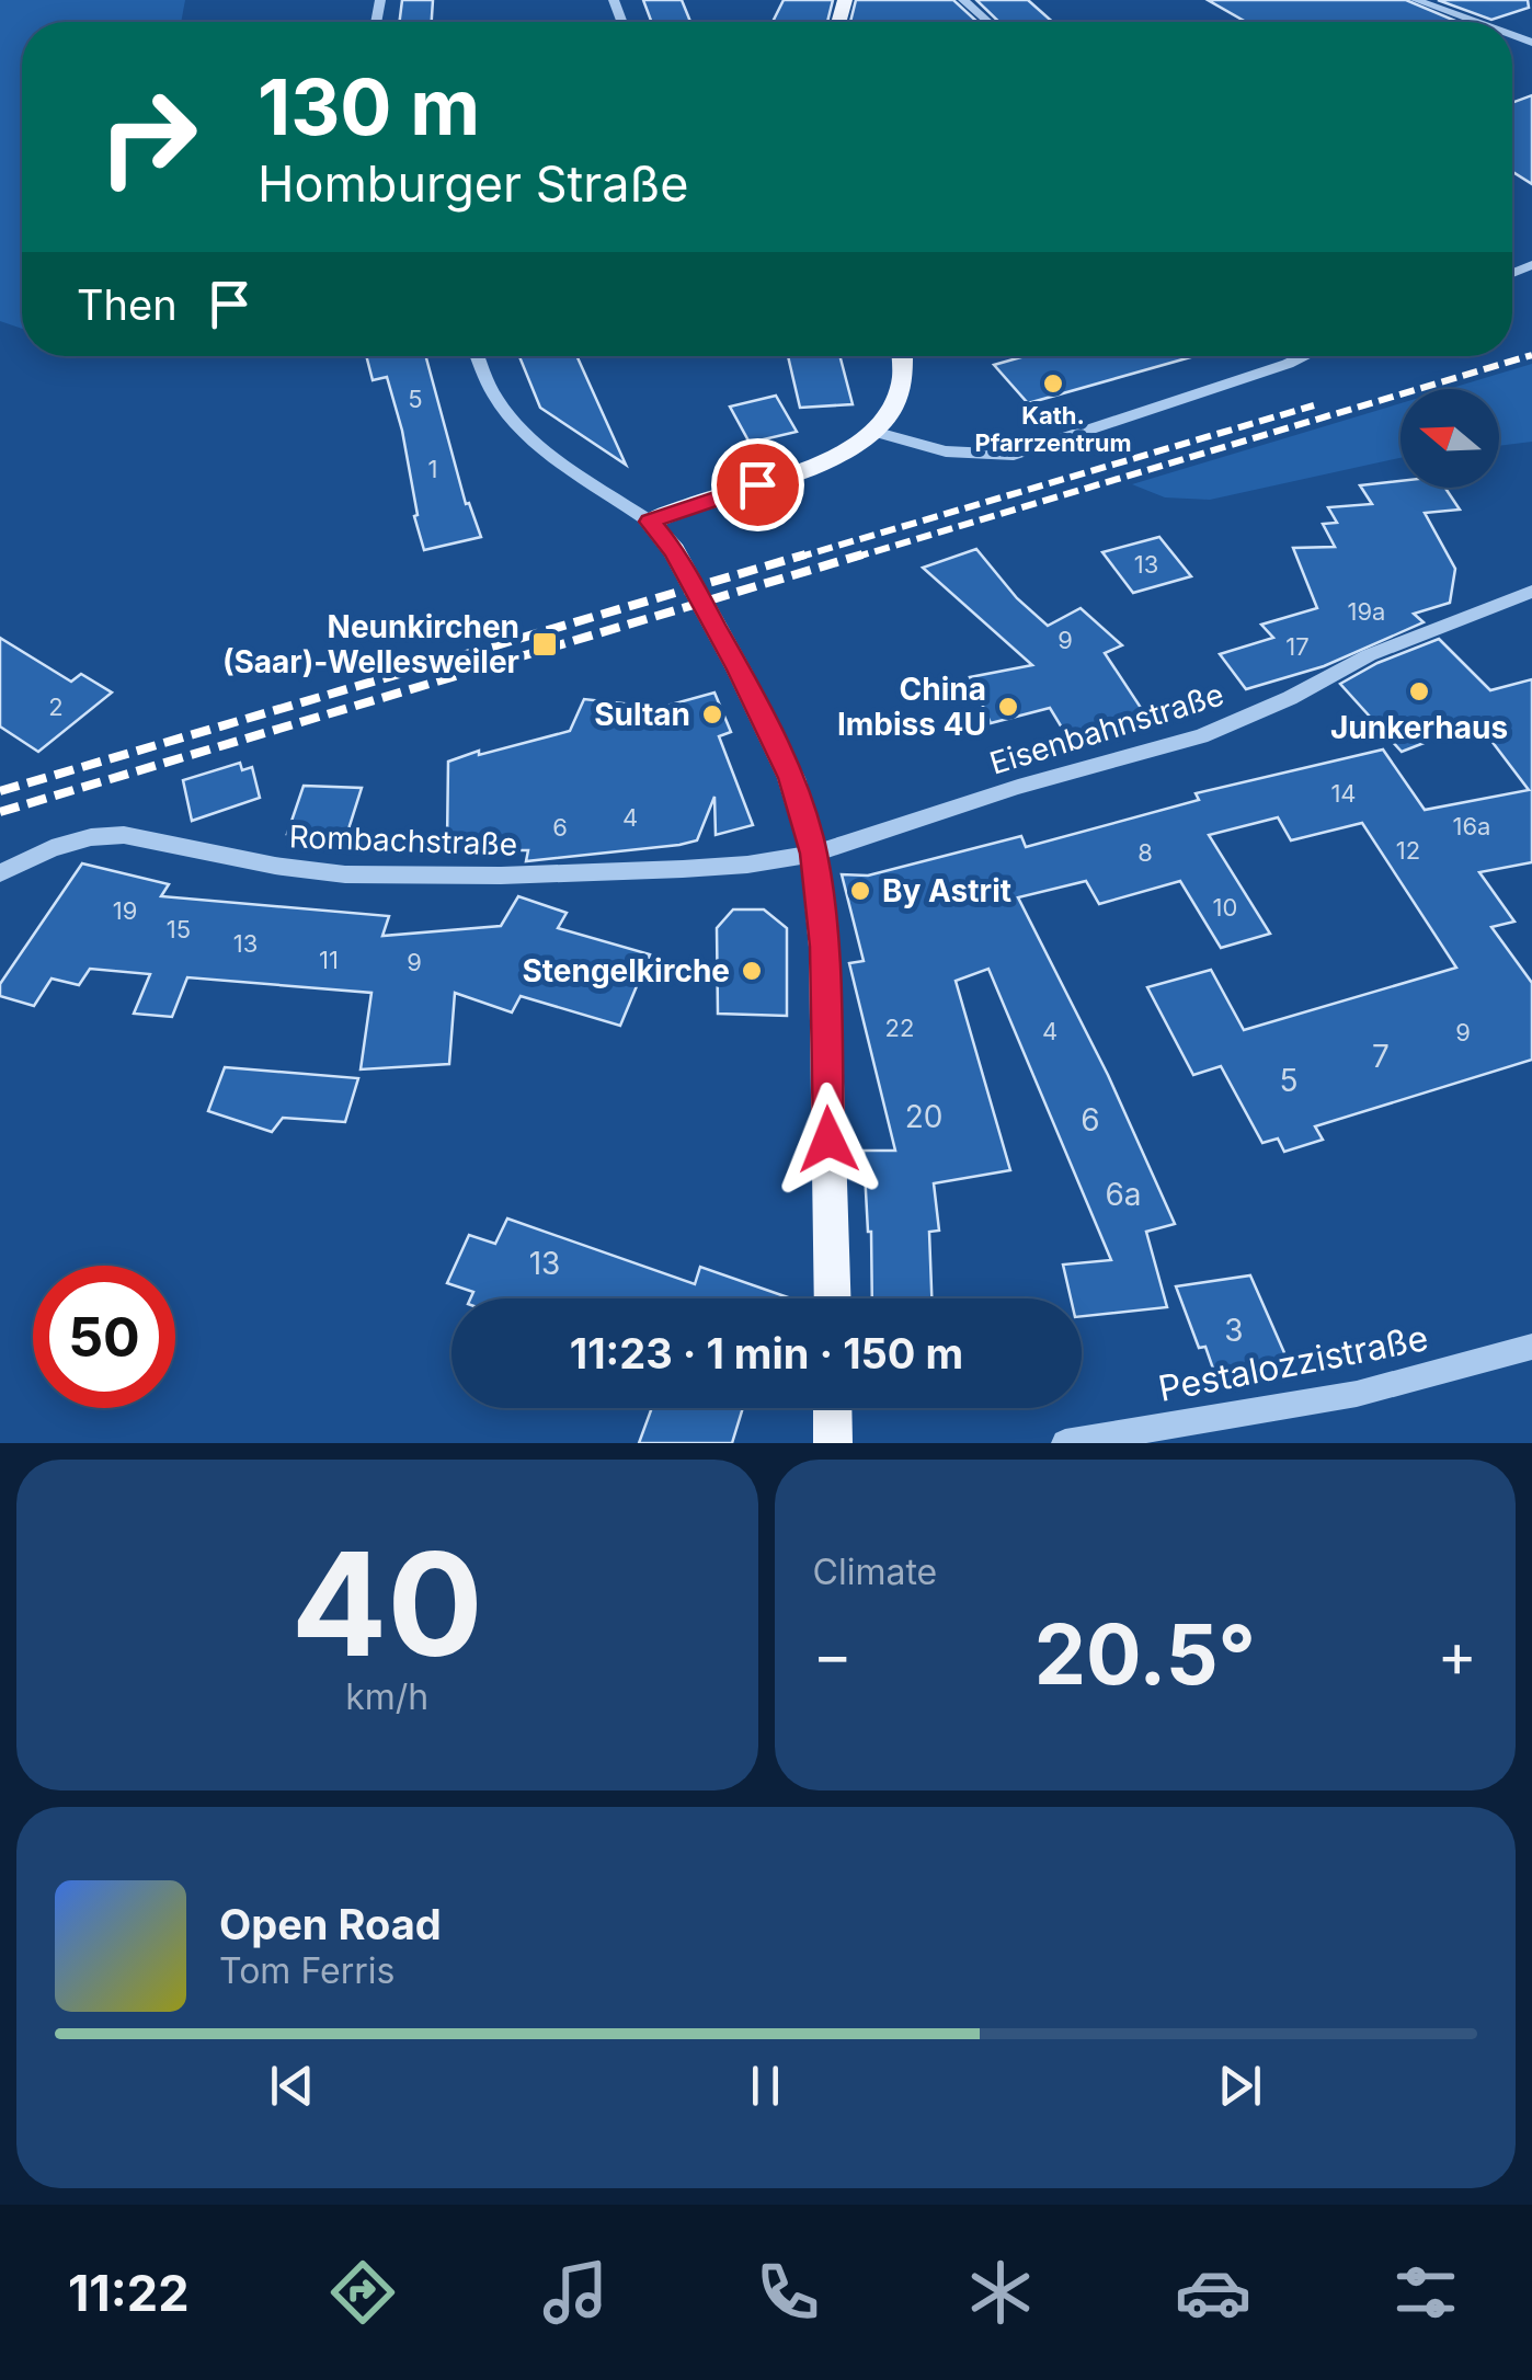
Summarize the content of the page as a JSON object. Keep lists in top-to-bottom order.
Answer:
{
  "streets": {
    "street": ["Eisenbahnstraße", "Rombachstraße", "Pestalozzistraße"]
  },
  "crossings": [
    ["Eisenbahnstraße", "Rombachstraße"]
  ],
  "places": {
    "other": [
      "Kath. Pfarrzentrum",
      "Junkerhaus",
      "China Imbiss 4U",
      "Sultan",
      "By Astrit",
      "Stengelkirche"
    ],
    "transit": ["Neunkirchen (Saar)-Wellesweiler"]
  },
  "house_numbers": [
    "5",
    "1",
    "13",
    "19a",
    "9",
    "17",
    "2",
    "14",
    "4",
    "16a",
    "6",
    "12",
    "8",
    "10",
    "19",
    "15",
    "13",
    "11",
    "9",
    "22",
    "4",
    "9",
    "7",
    "5",
    "20",
    "6",
    "6a",
    "13",
    "3"
  ],
  "north": "left",
  "page": {
    "turn": ["130 m", "Homburger Straße"],
    "then": "Then",
    "limit": "50",
    "trip": "11:23 · 1 min · 150 m",
    "tile": [
      ["40", "km/h"],
      "Climate"
    ],
    "heat": ["−", "20.5°", "+"],
    "song": ["Open Road", "Tom Ferris"],
    "tabs": "11:22"
  }
}
